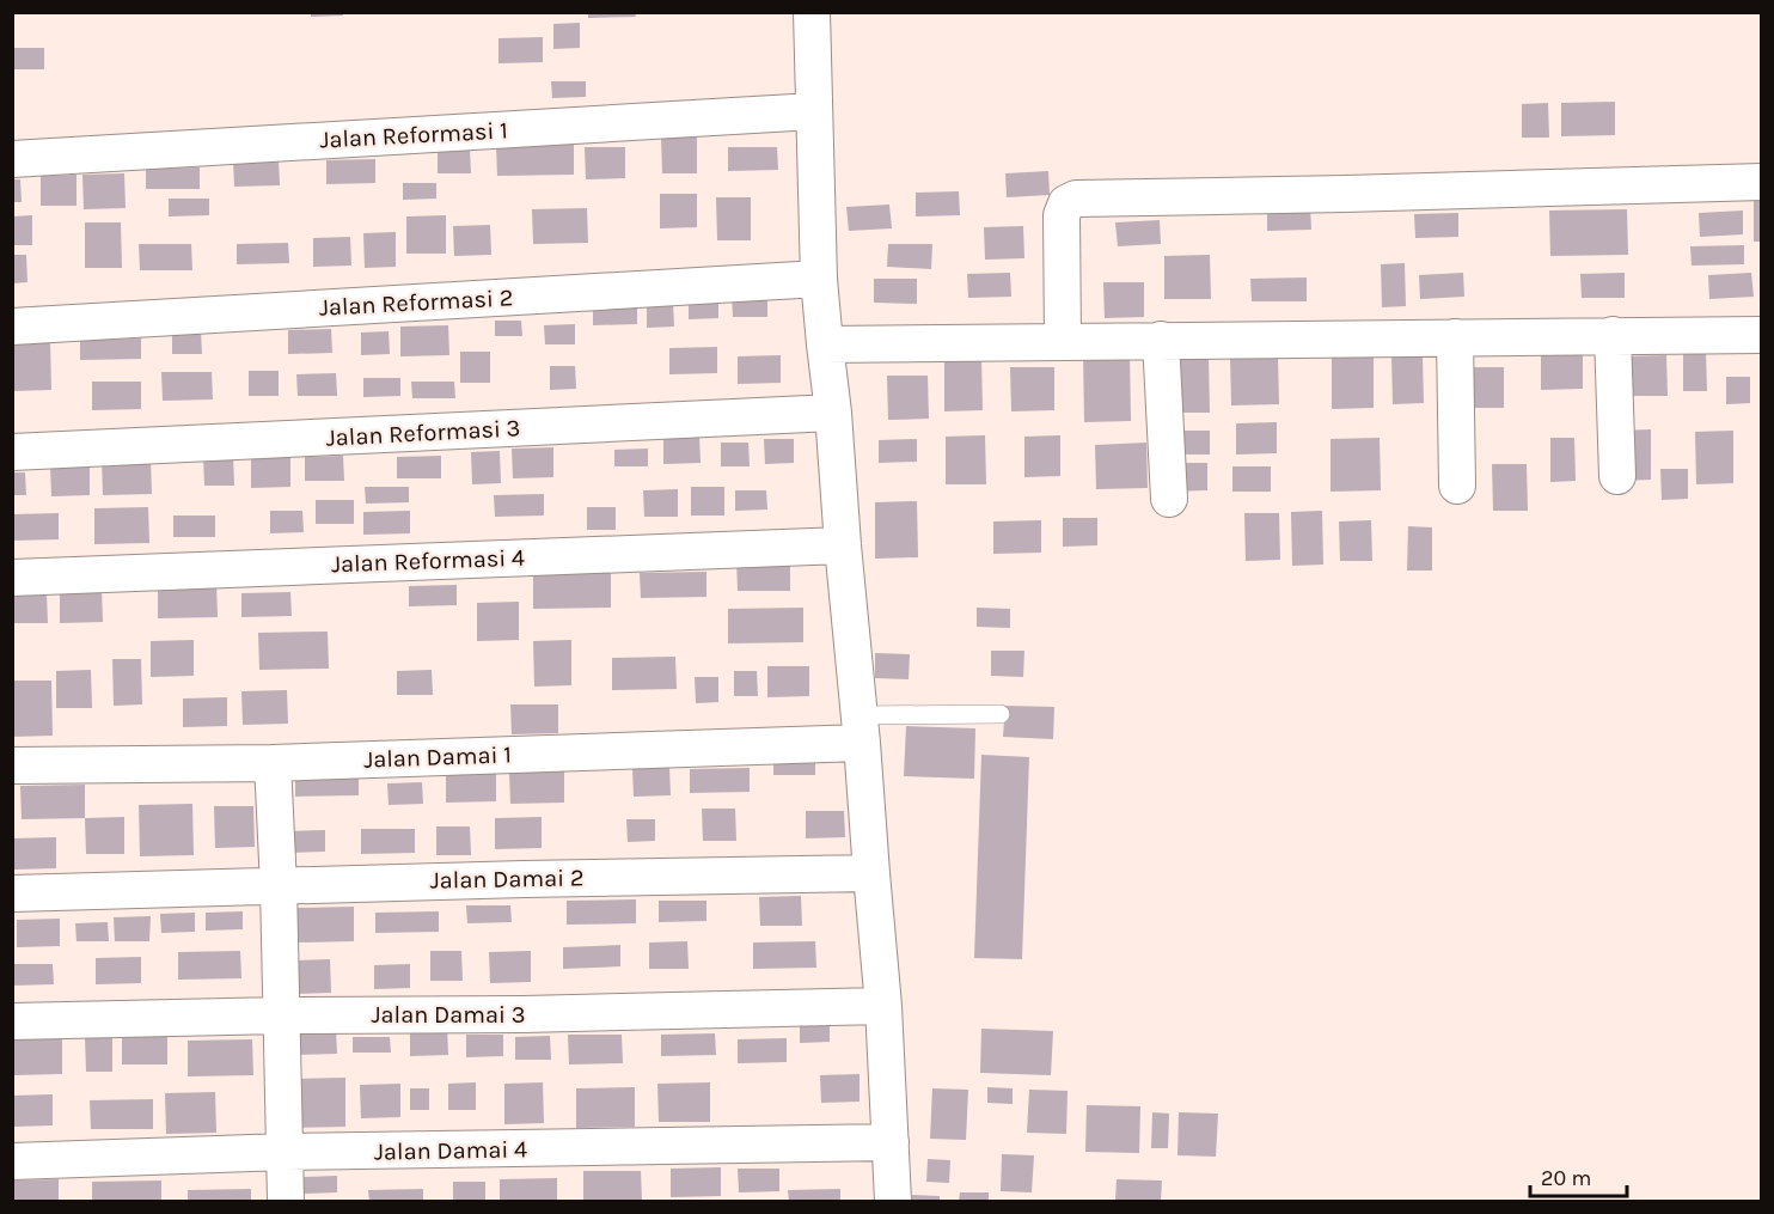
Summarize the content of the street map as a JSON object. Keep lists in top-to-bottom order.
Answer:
{
  "streets": {
    "street": [
      "Jalan Reformasi 1",
      "Jalan Reformasi 2",
      "Jalan Reformasi 3",
      "Jalan Reformasi 4",
      "Jalan Damai 1",
      "Jalan Damai 2",
      "Jalan Damai 3",
      "Jalan Damai 4"
    ]
  },
  "scale_bar": "20 m"
}
